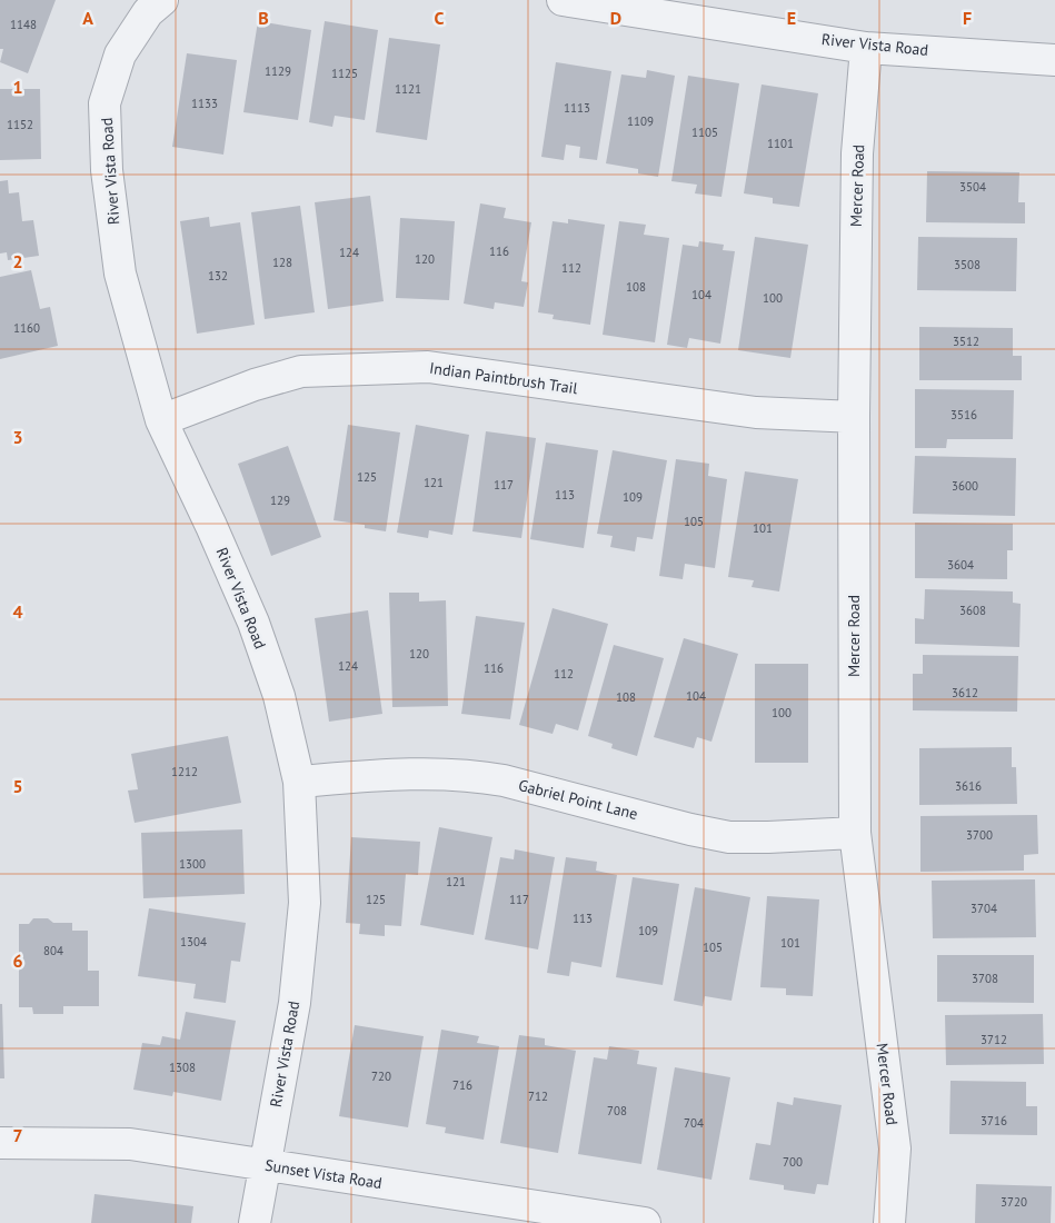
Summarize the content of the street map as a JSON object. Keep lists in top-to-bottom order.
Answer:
{
  "streets": {
    "street": [
      "River Vista Road",
      "Mercer Road",
      "Indian Paintbrush Trail",
      "Gabriel Point Lane",
      "Sunset Vista Road"
    ]
  },
  "crossings": [
    ["River Vista Road", "Mercer Road"],
    ["River Vista Road", "Indian Paintbrush Trail"],
    ["River Vista Road", "Gabriel Point Lane"],
    ["River Vista Road", "Sunset Vista Road"],
    ["Mercer Road", "Indian Paintbrush Trail"],
    ["Mercer Road", "Gabriel Point Lane"]
  ],
  "house_numbers": [
    "1148",
    "1129",
    "1125",
    "1121",
    "1133",
    "1113",
    "1109",
    "1152",
    "1105",
    "1101",
    "3504",
    "116",
    "124",
    "120",
    "128",
    "3508",
    "112",
    "132",
    "108",
    "104",
    "100",
    "1160",
    "3512",
    "3516",
    "125",
    "121",
    "117",
    "3600",
    "113",
    "109",
    "129",
    "105",
    "101",
    "3604",
    "3608",
    "120",
    "124",
    "116",
    "112",
    "3612",
    "104",
    "108",
    "100",
    "1212",
    "3616",
    "3700",
    "1300",
    "121",
    "125",
    "117",
    "3704",
    "113",
    "109",
    "1304",
    "101",
    "105",
    "804",
    "3708",
    "3712",
    "1308",
    "720",
    "716",
    "712",
    "708",
    "3716",
    "704",
    "700",
    "3720"
  ],
  "grid": {
    "columns": [
      "A",
      "B",
      "C",
      "D",
      "E",
      "F"
    ],
    "rows": [
      "1",
      "2",
      "3",
      "4",
      "5",
      "6",
      "7"
    ]
  }
}
